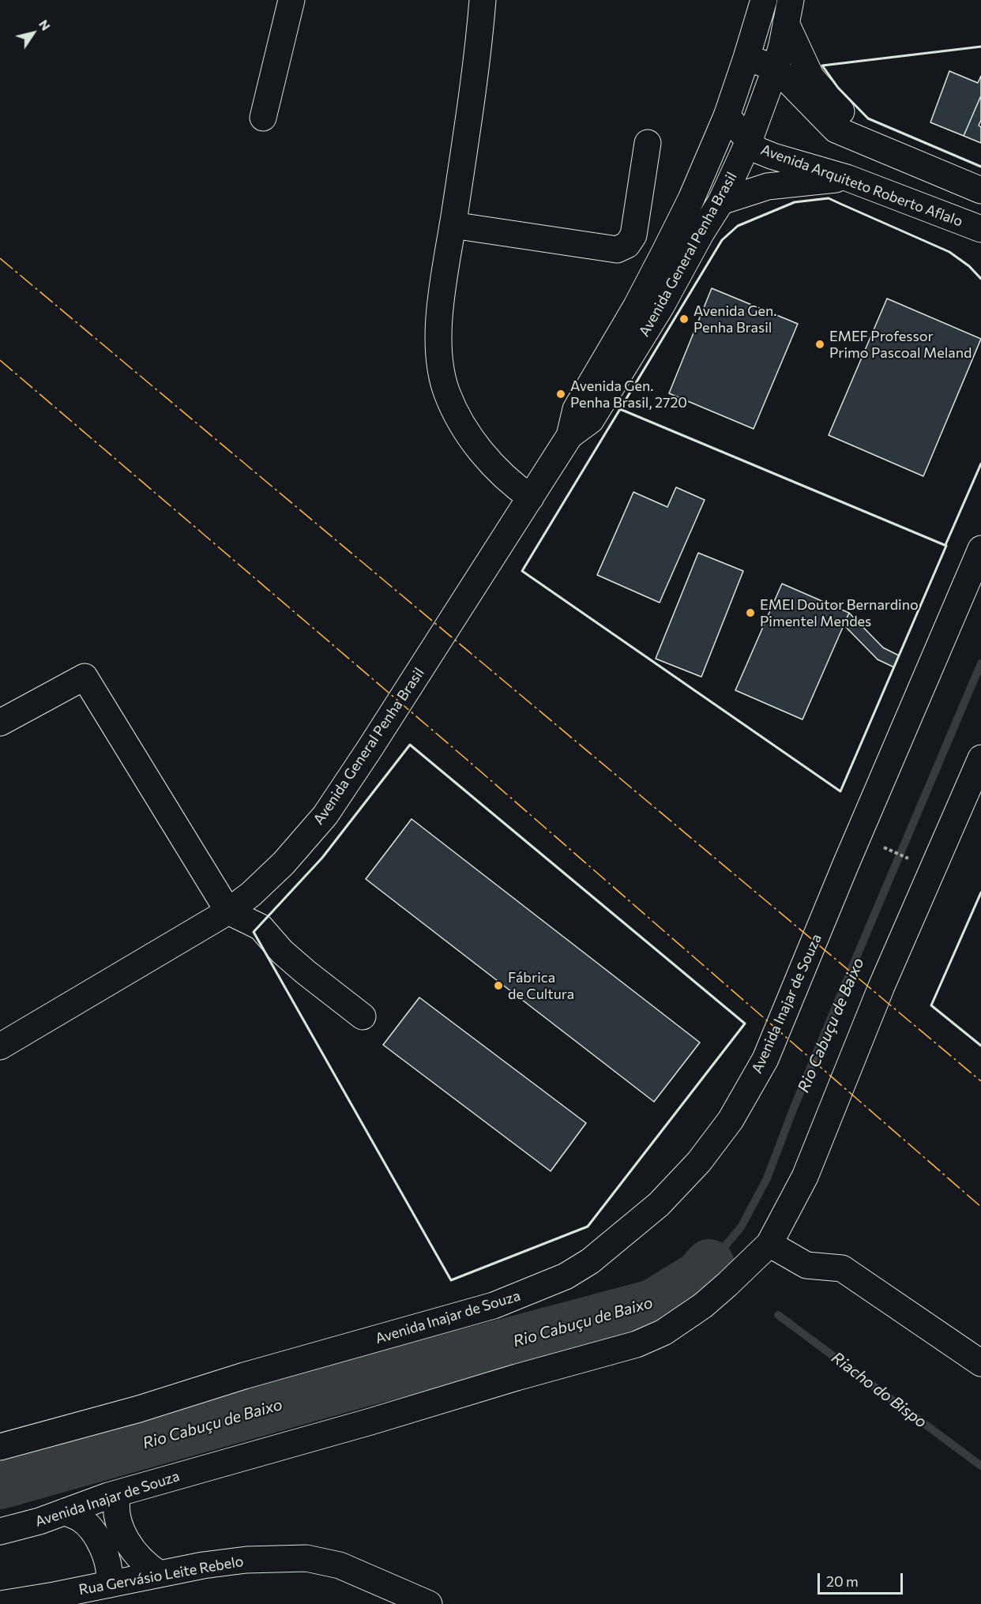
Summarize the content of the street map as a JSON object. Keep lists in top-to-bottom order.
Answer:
{
  "streets": {
    "main road": [
      "Avenida Arquiteto Roberto Aflalo",
      "Avenida General Penha Brasil",
      "Avenida Inajar de Souza",
      "Rua Gervásio Leite Rebelo"
    ]
  },
  "crossings": [
    ["Avenida Arquiteto Roberto Aflalo", "Avenida General Penha Brasil"]
  ],
  "water": ["Rio Cabuçu de Baixo", "Riacho do Bispo"],
  "places": [
    "Avenida Gen. Penha Brasil",
    "EMEF Professor Primo Pascoal Meland",
    "Avenida Gen. Penha Brasil, 2720",
    "EMEI Doutor Bernardino Pimentel Mendes",
    "Fábrica de Cultura"
  ],
  "scale_bar": "20 m",
  "north": "top right"
}
